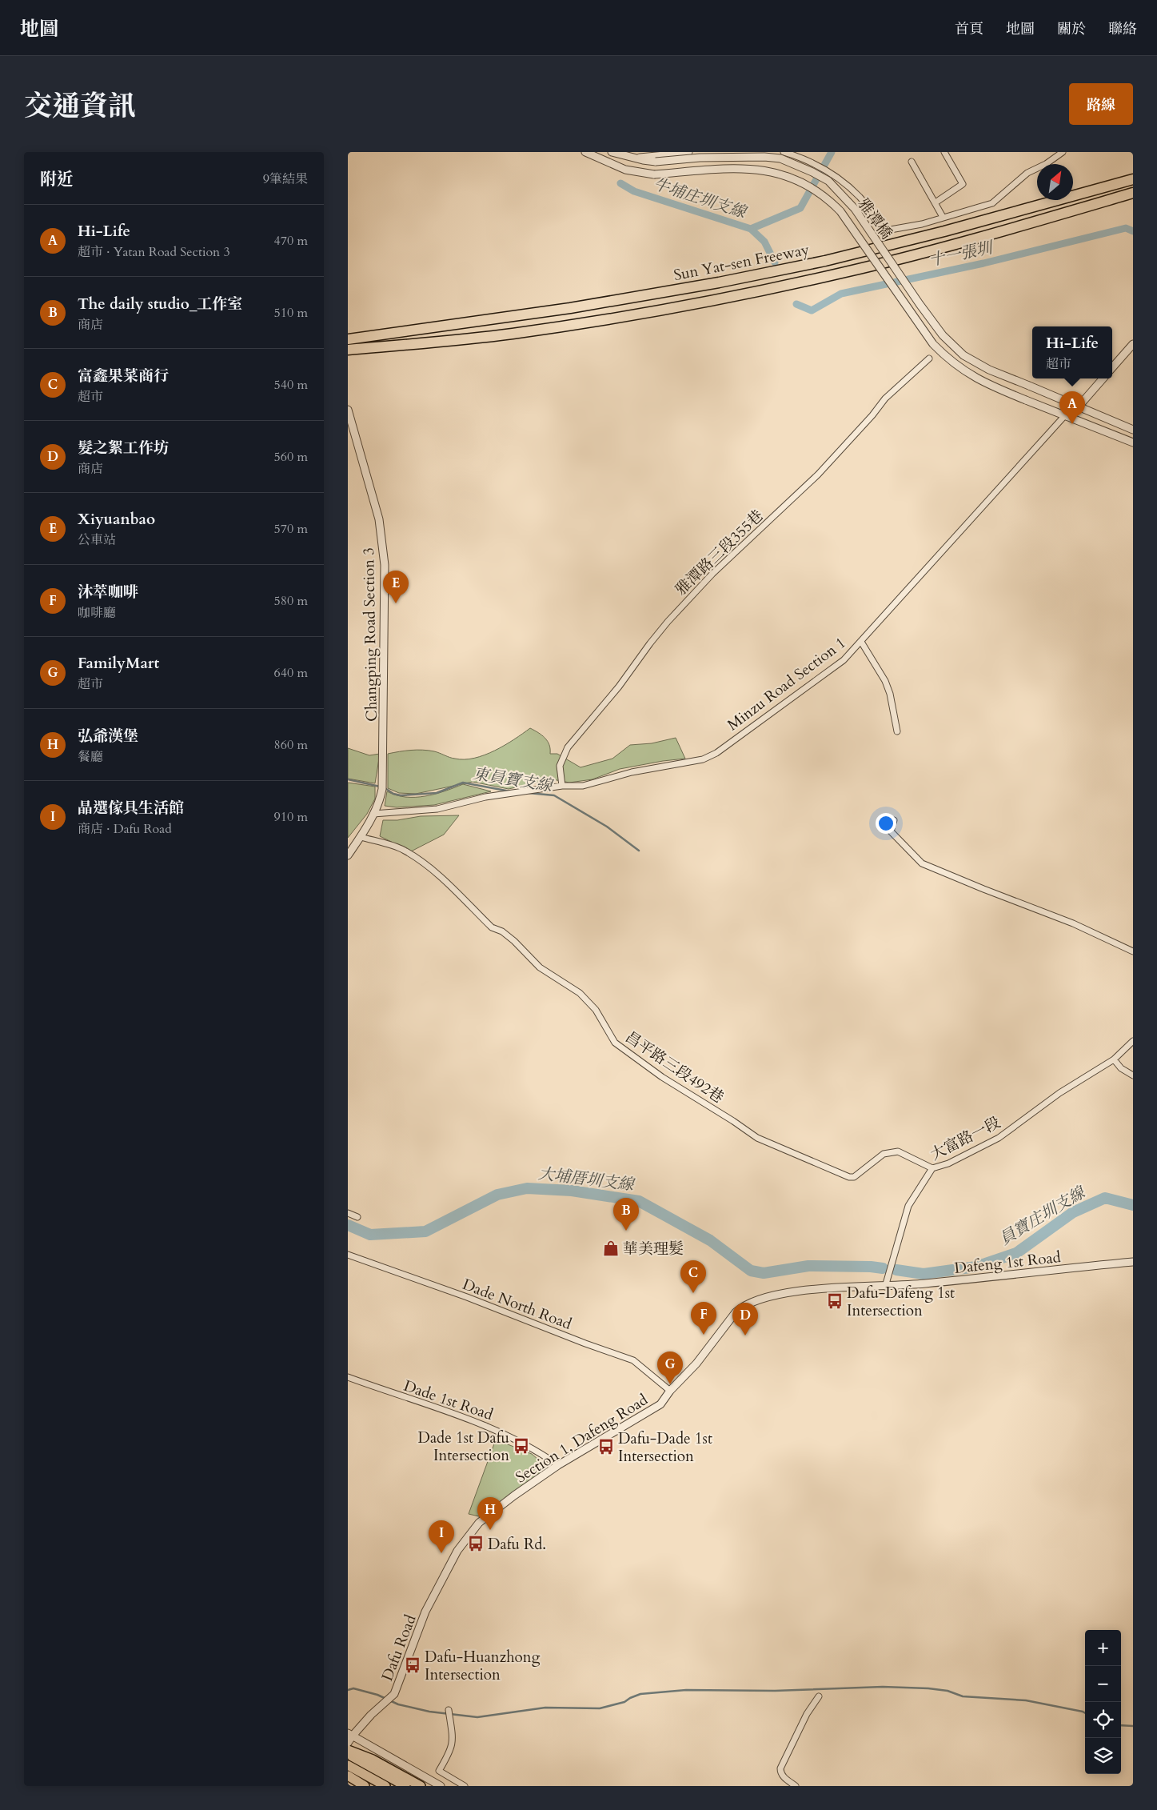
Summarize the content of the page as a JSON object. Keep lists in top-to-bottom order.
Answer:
{
  "streets": {
    "highway": ["Sun Yat-sen Freeway"],
    "street": [
      "雅潭橋",
      "雅潭路三段355巷",
      "Changping Road Section 3",
      "Minzu Road Section 1",
      "昌平路三段492巷",
      "大富路一段",
      "Dafeng 1st Road",
      "Dade North Road",
      "Dade 1st Road",
      "Section 1, Dafeng Road",
      "Dafu Road"
    ]
  },
  "crossings": [
    ["雅潭橋", "Minzu Road Section 1"],
    ["雅潭路三段355巷", "Minzu Road Section 1"],
    ["Changping Road Section 3", "Minzu Road Section 1"],
    ["Changping Road Section 3", "昌平路三段492巷"],
    ["昌平路三段492巷", "大富路一段"],
    ["大富路一段", "Dafeng 1st Road"],
    ["大富路一段", "Section 1, Dafeng Road"],
    ["Dafeng 1st Road", "Section 1, Dafeng Road"],
    ["Dade North Road", "Section 1, Dafeng Road"],
    ["Dade 1st Road", "Section 1, Dafeng Road"],
    ["Section 1, Dafeng Road", "Dafu Road"]
  ],
  "water": [
    "牛埔庄圳支線",
    "十一張圳",
    "東員寶支線",
    "大埔厝圳支線",
    "員寶庄圳支線"
  ],
  "places": {
    "shop": ["華美理髮"],
    "bus stop": [
      "Dafu-Dafeng 1st Intersection",
      "Dade 1st Dafu Intersection",
      "Dafu-Dade 1st Intersection",
      "Dafu Rd.",
      "Dafu-Huanzhong Intersection"
    ]
  },
  "north": "top right",
  "page": {
    "header": "地圖",
    "nav": [
      "首頁",
      "地圖",
      "關於",
      "聯絡"
    ],
    "title": "交通資訊",
    "buttons": "路線",
    "heading": ["附近", "9筆結果"],
    "list": [
      {
        "mark": "A",
        "name": "Hi-Life",
        "note": "超市 · Yatan Road Section 3",
        "value": "470 m"
      },
      {
        "mark": "B",
        "name": "The daily studio_工作室",
        "note": "商店",
        "value": "510 m"
      },
      {
        "mark": "C",
        "name": "富鑫果菜商行",
        "note": "超市",
        "value": "540 m"
      },
      {
        "mark": "D",
        "name": "髮之絮工作坊",
        "note": "商店",
        "value": "560 m"
      },
      {
        "mark": "E",
        "name": "Xiyuanbao",
        "note": "公車站",
        "value": "570 m"
      },
      {
        "mark": "F",
        "name": "沐萃咖啡",
        "note": "咖啡廳",
        "value": "580 m"
      },
      {
        "mark": "G",
        "name": "FamilyMart",
        "note": "超市",
        "value": "640 m"
      },
      {
        "mark": "H",
        "name": "弘爺漢堡",
        "note": "餐廳",
        "value": "860 m"
      },
      {
        "mark": "I",
        "name": "晶選傢具生活館",
        "note": "商店 · Dafu Road",
        "value": "910 m"
      }
    ],
    "popup": ["Hi-Life", "超市"],
    "pins": [
      "A",
      "E",
      "B",
      "C",
      "F",
      "D",
      "G",
      "H",
      "I"
    ],
    "map_buttons": ["+", "−"]
  }
}
